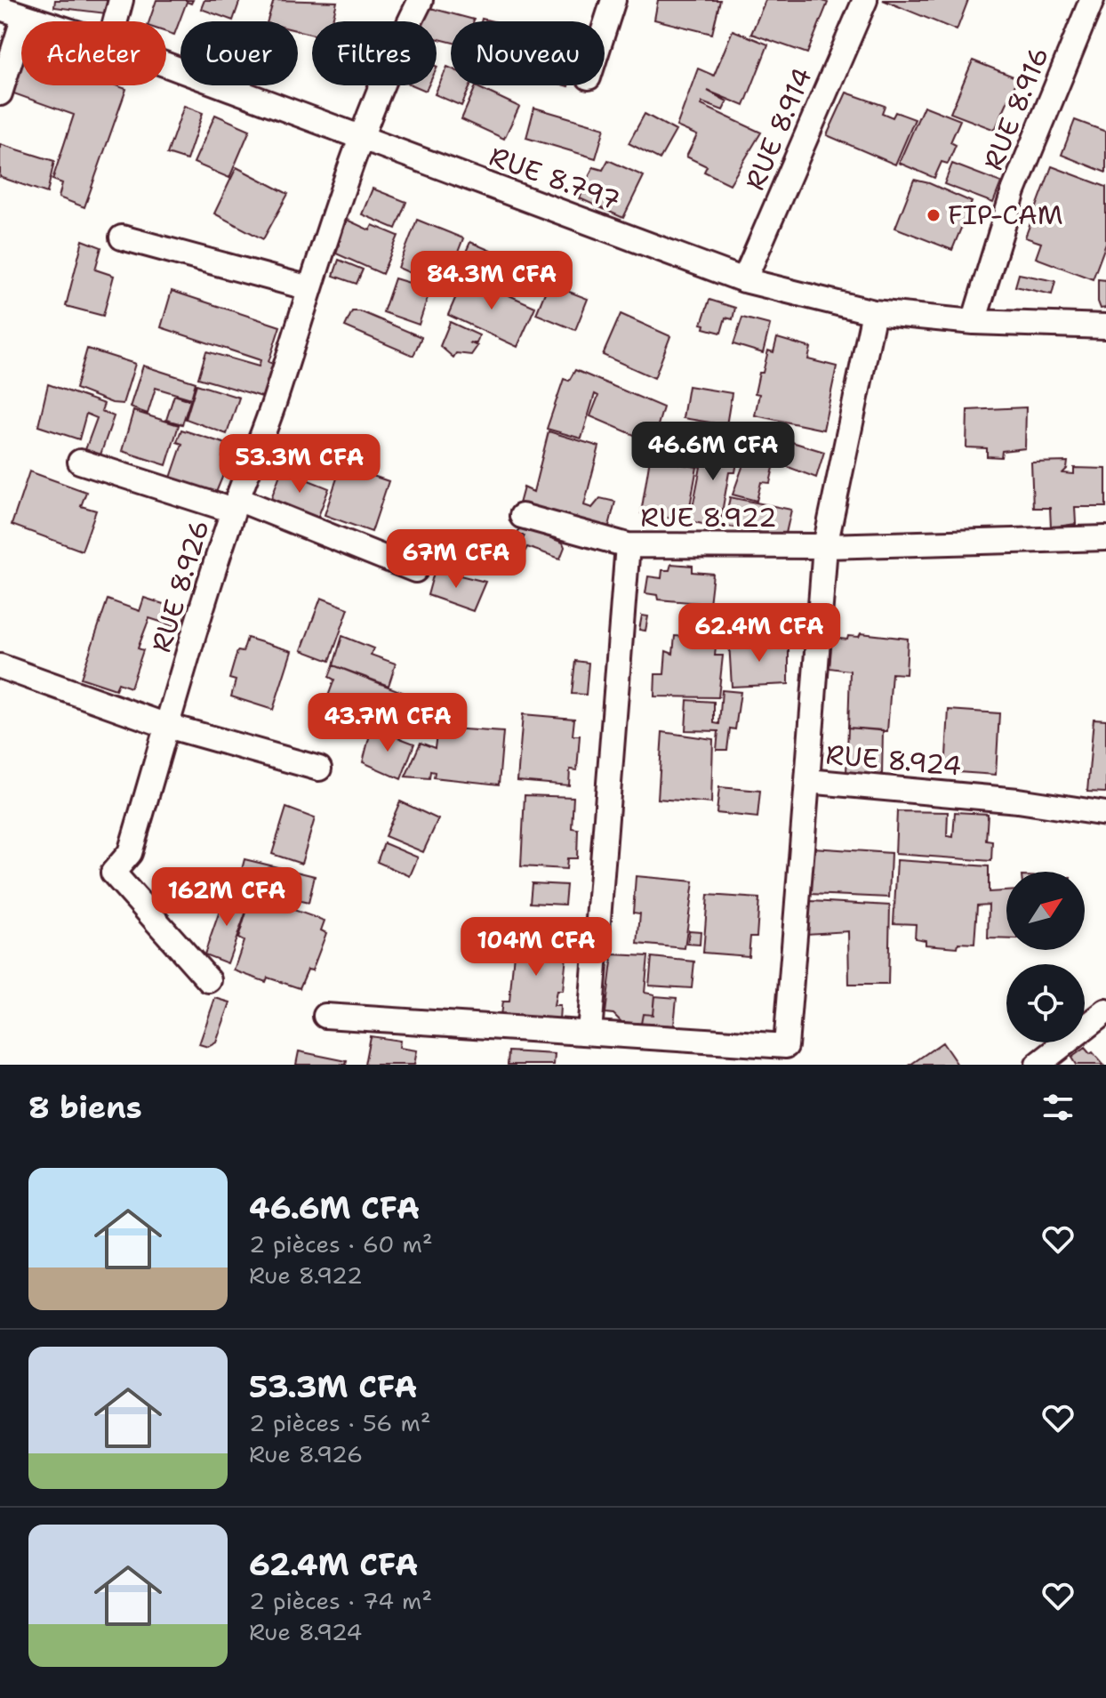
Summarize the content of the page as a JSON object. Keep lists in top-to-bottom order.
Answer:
{
  "streets": {
    "street": [
      "RUE 8.916",
      "RUE 8.914",
      "RUE 8.797",
      "RUE 8.922",
      "RUE 8.926",
      "RUE 8.924"
    ]
  },
  "crossings": [
    ["RUE 8.916", "RUE 8.797"],
    ["RUE 8.914", "RUE 8.797"],
    ["RUE 8.797", "RUE 8.926"],
    ["RUE 8.797", "RUE 8.924"],
    ["RUE 8.922", "RUE 8.924"]
  ],
  "places": ["FIP-CAM"],
  "north": "top right",
  "page": {
    "chip": [
      "Acheter",
      "Louer",
      "Filtres",
      "Nouveau"
    ],
    "price": [
      "84.3M CFA",
      "46.6M CFA",
      "53.3M CFA",
      "67M CFA",
      "62.4M CFA",
      "43.7M CFA",
      "162M CFA",
      "104M CFA"
    ],
    "heading": "8 biens",
    "list": [
      {
        "name": "46.6M CFA",
        "note": "2 pièces · 60 m² · Rue 8.922"
      },
      {
        "name": "53.3M CFA",
        "note": "2 pièces · 56 m² · Rue 8.926"
      },
      {
        "name": "62.4M CFA",
        "note": "2 pièces · 74 m² · Rue 8.924"
      }
    ]
  }
}
